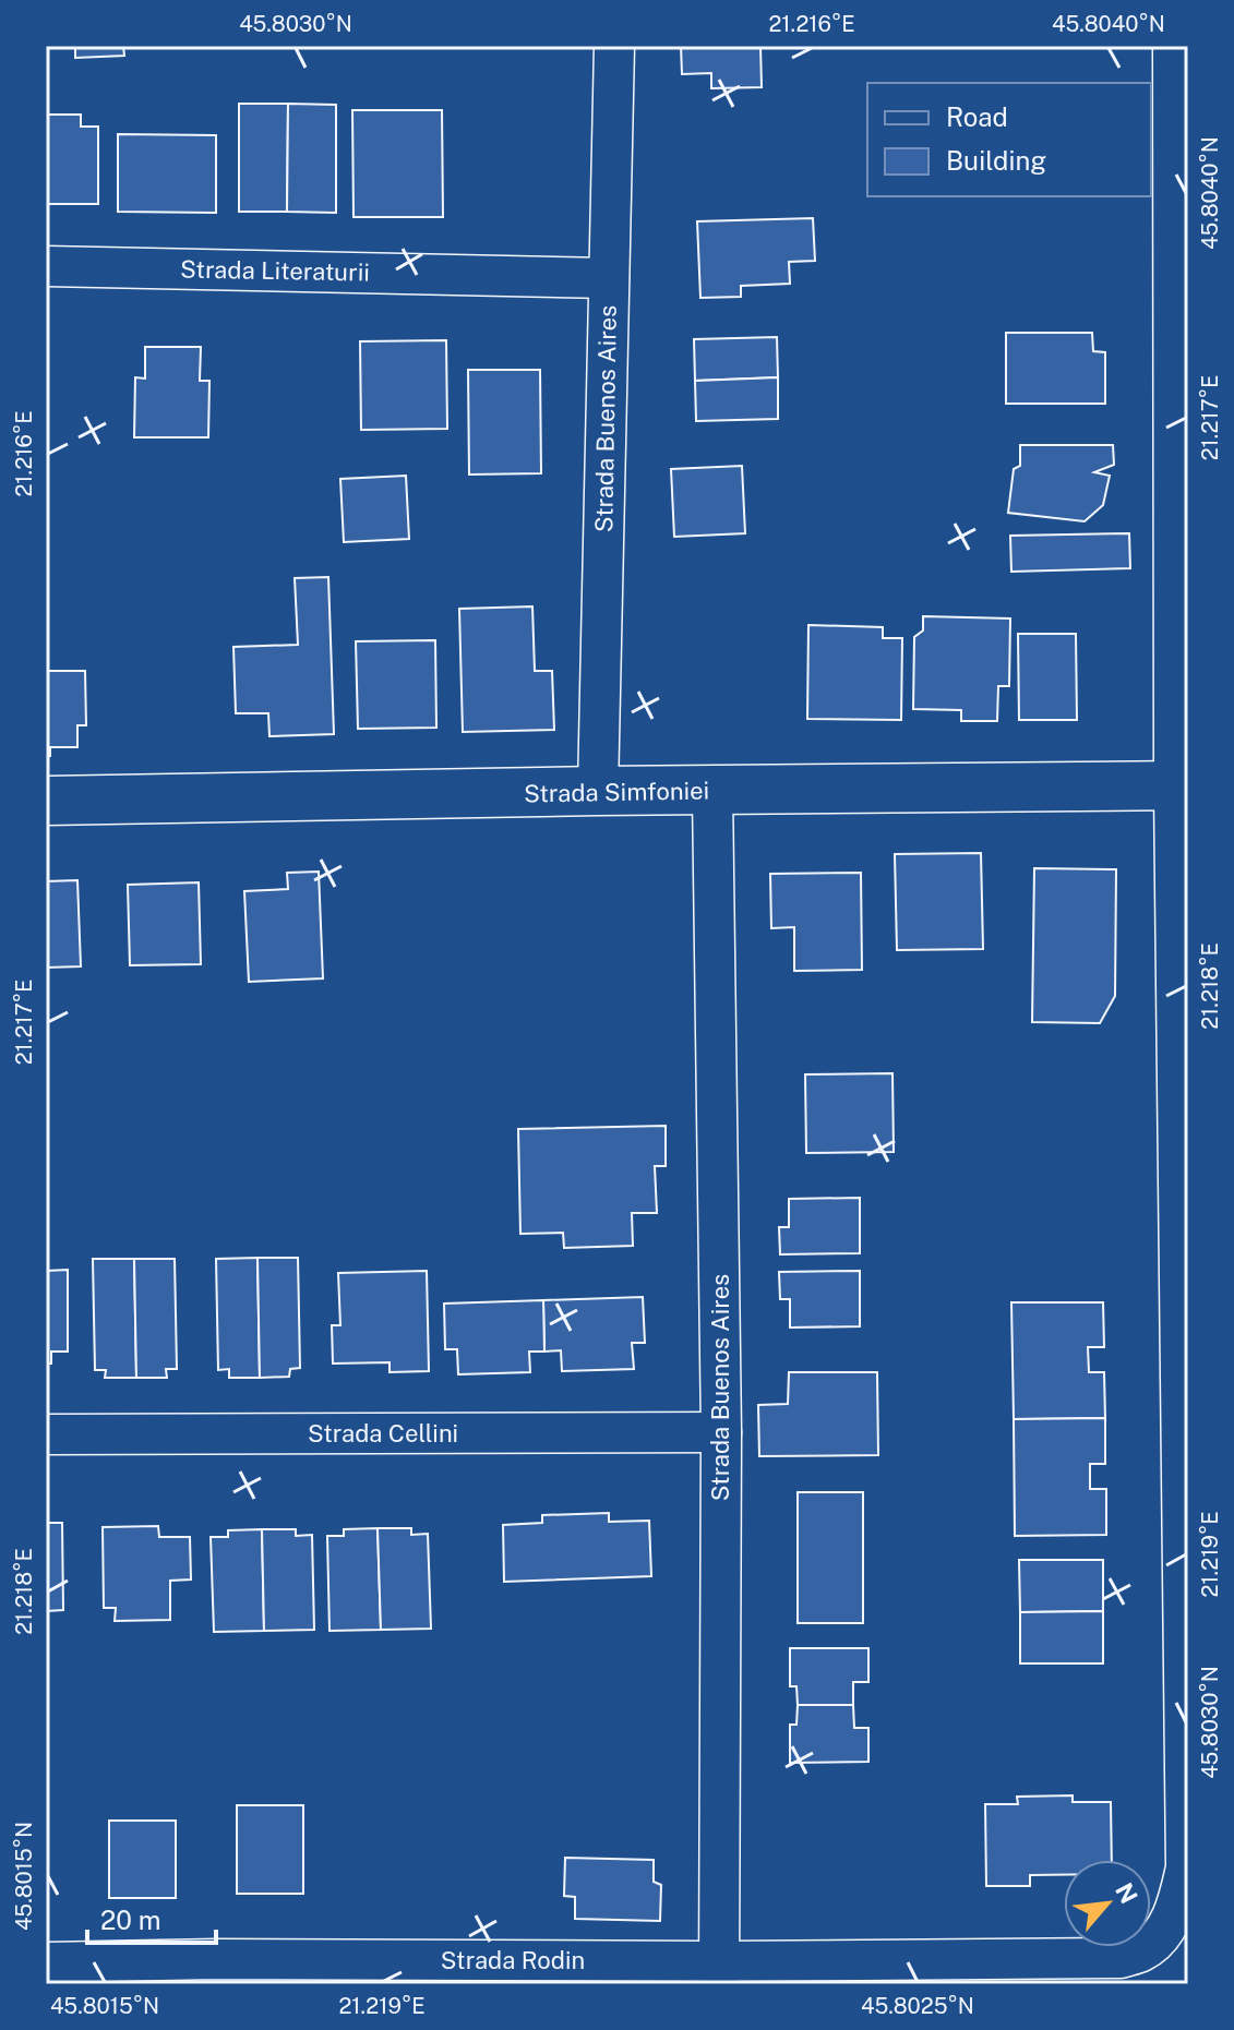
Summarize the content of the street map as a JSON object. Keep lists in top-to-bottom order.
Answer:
{
  "streets": {
    "street": [
      "Strada Literaturii",
      "Strada Buenos Aires",
      "Strada Simfoniei",
      "Strada Cellini",
      "Strada Rodin"
    ]
  },
  "crossings": [
    ["Strada Literaturii", "Strada Buenos Aires"],
    ["Strada Buenos Aires", "Strada Simfoniei"],
    ["Strada Buenos Aires", "Strada Cellini"],
    ["Strada Buenos Aires", "Strada Rodin"],
    ["Strada Simfoniei", "Strada Rodin"]
  ],
  "legend": ["Road", "Building"],
  "scale_bar": "20 m",
  "north": "top right",
  "coordinates": [
    "45.8030°N",
    "21.216°E",
    "45.8040°N",
    "21.217°E",
    "21.218°E",
    "21.219°E",
    "45.8015°N",
    "45.8025°N"
  ]
}
